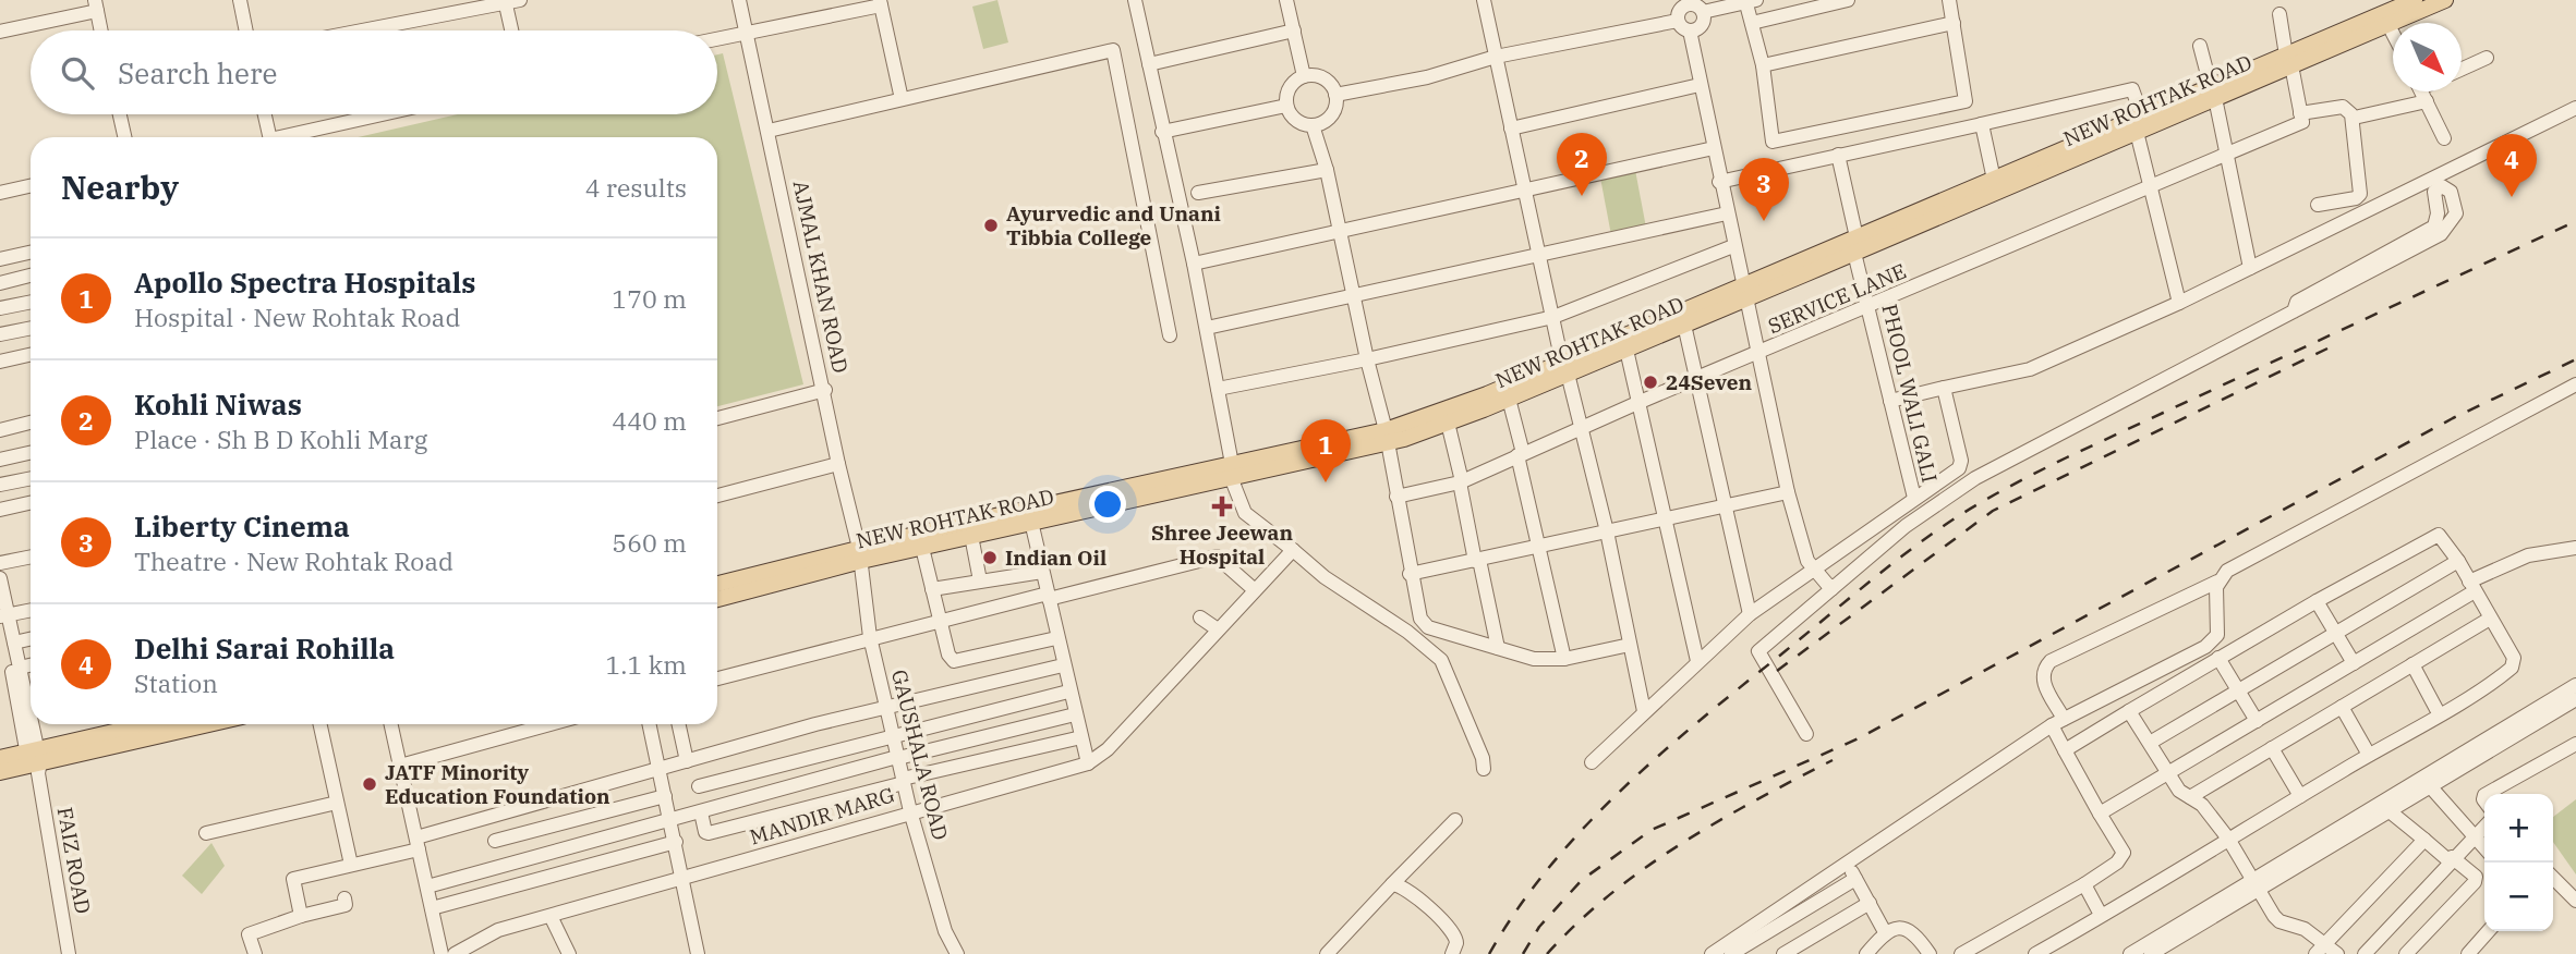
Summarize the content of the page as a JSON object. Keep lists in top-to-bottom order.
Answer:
{
  "streets": {
    "main road": ["NEW ROHTAK ROAD"],
    "street": [
      "AJMAL KHAN ROAD",
      "SERVICE LANE",
      "PHOOL WALI GALI",
      "GAUSHALA ROAD",
      "MANDIR MARG",
      "FAIZ ROAD"
    ]
  },
  "crossings": [
    ["NEW ROHTAK ROAD", "AJMAL KHAN ROAD"],
    ["NEW ROHTAK ROAD", "PHOOL WALI GALI"],
    ["NEW ROHTAK ROAD", "GAUSHALA ROAD"],
    ["AJMAL KHAN ROAD", "GAUSHALA ROAD"],
    ["SERVICE LANE", "PHOOL WALI GALI"],
    ["GAUSHALA ROAD", "MANDIR MARG"]
  ],
  "places": {
    "other": [
      "Ayurvedic and Unani Tibbia College",
      "24Seven",
      "Indian Oil",
      "JATF Minority Education Foundation"
    ],
    "health": ["Shree Jeewan Hospital"]
  },
  "north": "bottom right",
  "page": {
    "search": "Search here",
    "pins": [
      "2",
      "4",
      "3",
      "1"
    ],
    "heading": ["Nearby", "4 results"],
    "list": [
      {
        "mark": "1",
        "name": "Apollo Spectra Hospitals",
        "note": "Hospital · New Rohtak Road",
        "value": "170 m"
      },
      {
        "mark": "2",
        "name": "Kohli Niwas",
        "note": "Place · Sh B D Kohli Marg",
        "value": "440 m"
      },
      {
        "mark": "3",
        "name": "Liberty Cinema",
        "note": "Theatre · New Rohtak Road",
        "value": "560 m"
      },
      {
        "mark": "4",
        "name": "Delhi Sarai Rohilla",
        "note": "Station",
        "value": "1.1 km"
      }
    ],
    "map_buttons": ["+", "−"]
  }
}
